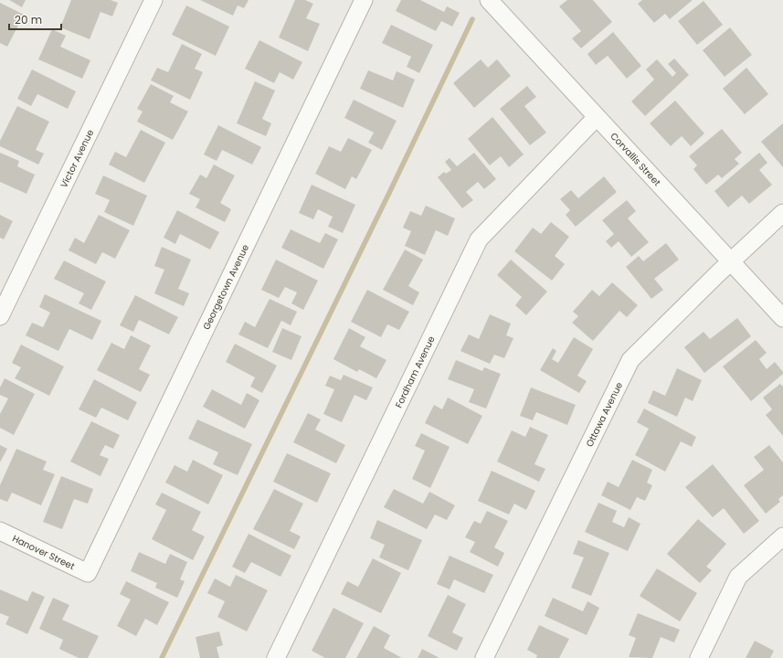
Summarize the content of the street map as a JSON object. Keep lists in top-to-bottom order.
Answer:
{
  "streets": {
    "street": [
      "Victor Avenue",
      "Corvallis Street",
      "Georgetown Avenue",
      "Fordham Avenue",
      "Ottawa Avenue",
      "Hanover Street"
    ]
  },
  "crossings": [
    ["Corvallis Street", "Fordham Avenue"],
    ["Corvallis Street", "Ottawa Avenue"],
    ["Georgetown Avenue", "Hanover Street"]
  ],
  "scale_bar": "20 m"
}
